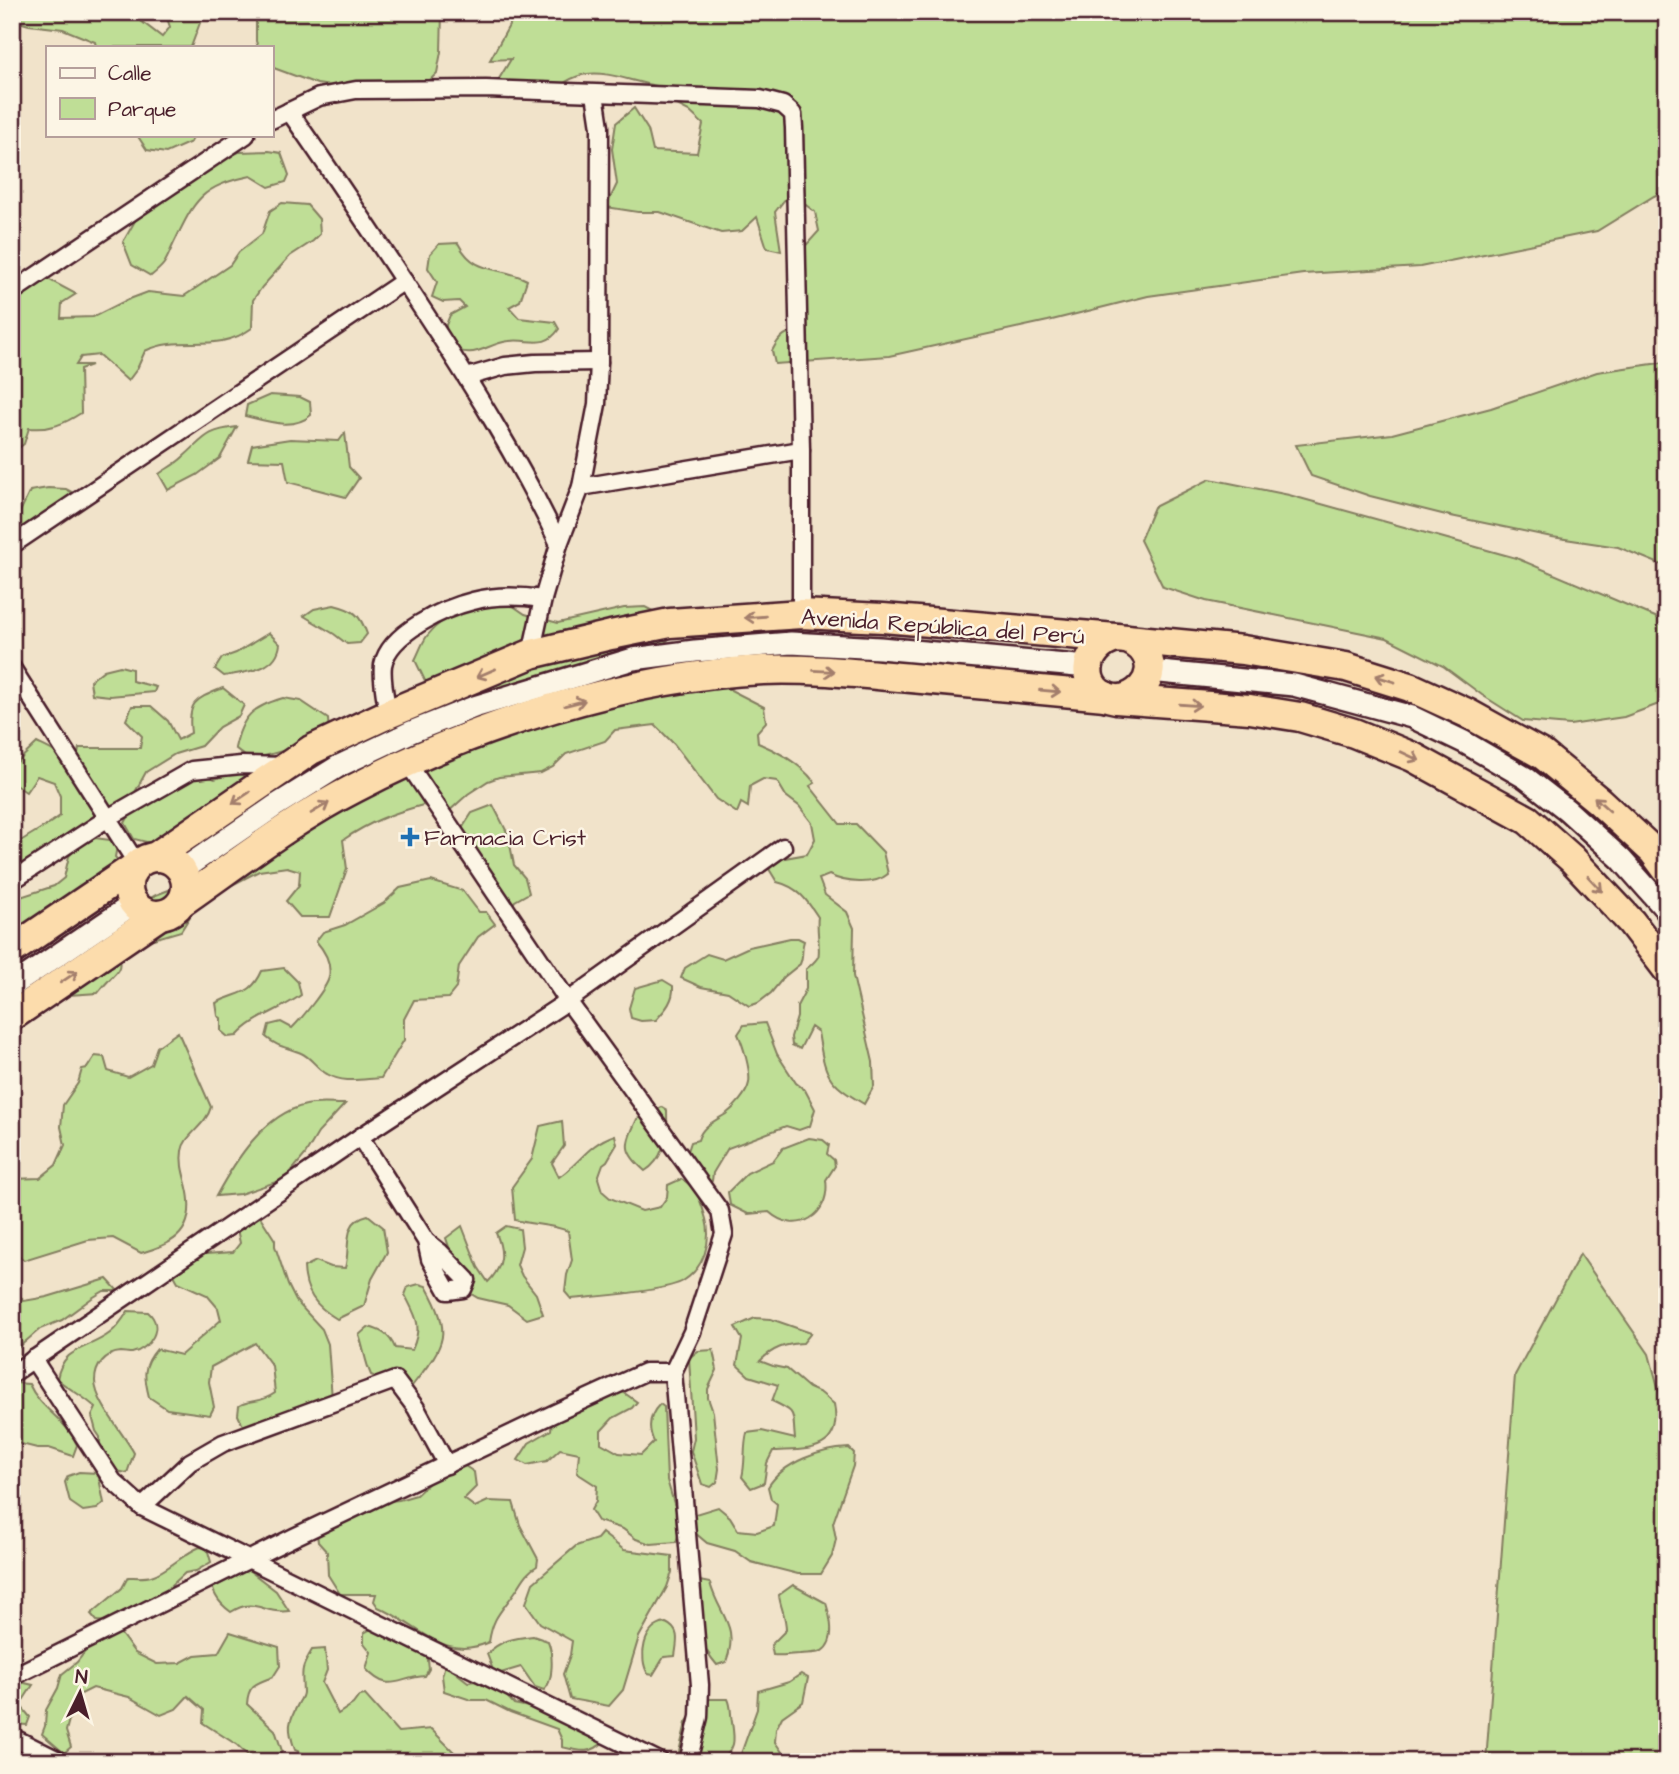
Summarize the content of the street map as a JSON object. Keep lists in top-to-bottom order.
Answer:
{
  "streets": {
    "highway": ["Avenida República del Perú"]
  },
  "places": {
    "health": ["Farmacia Crist"]
  },
  "legend": ["Calle", "Parque"],
  "north": "top"
}
